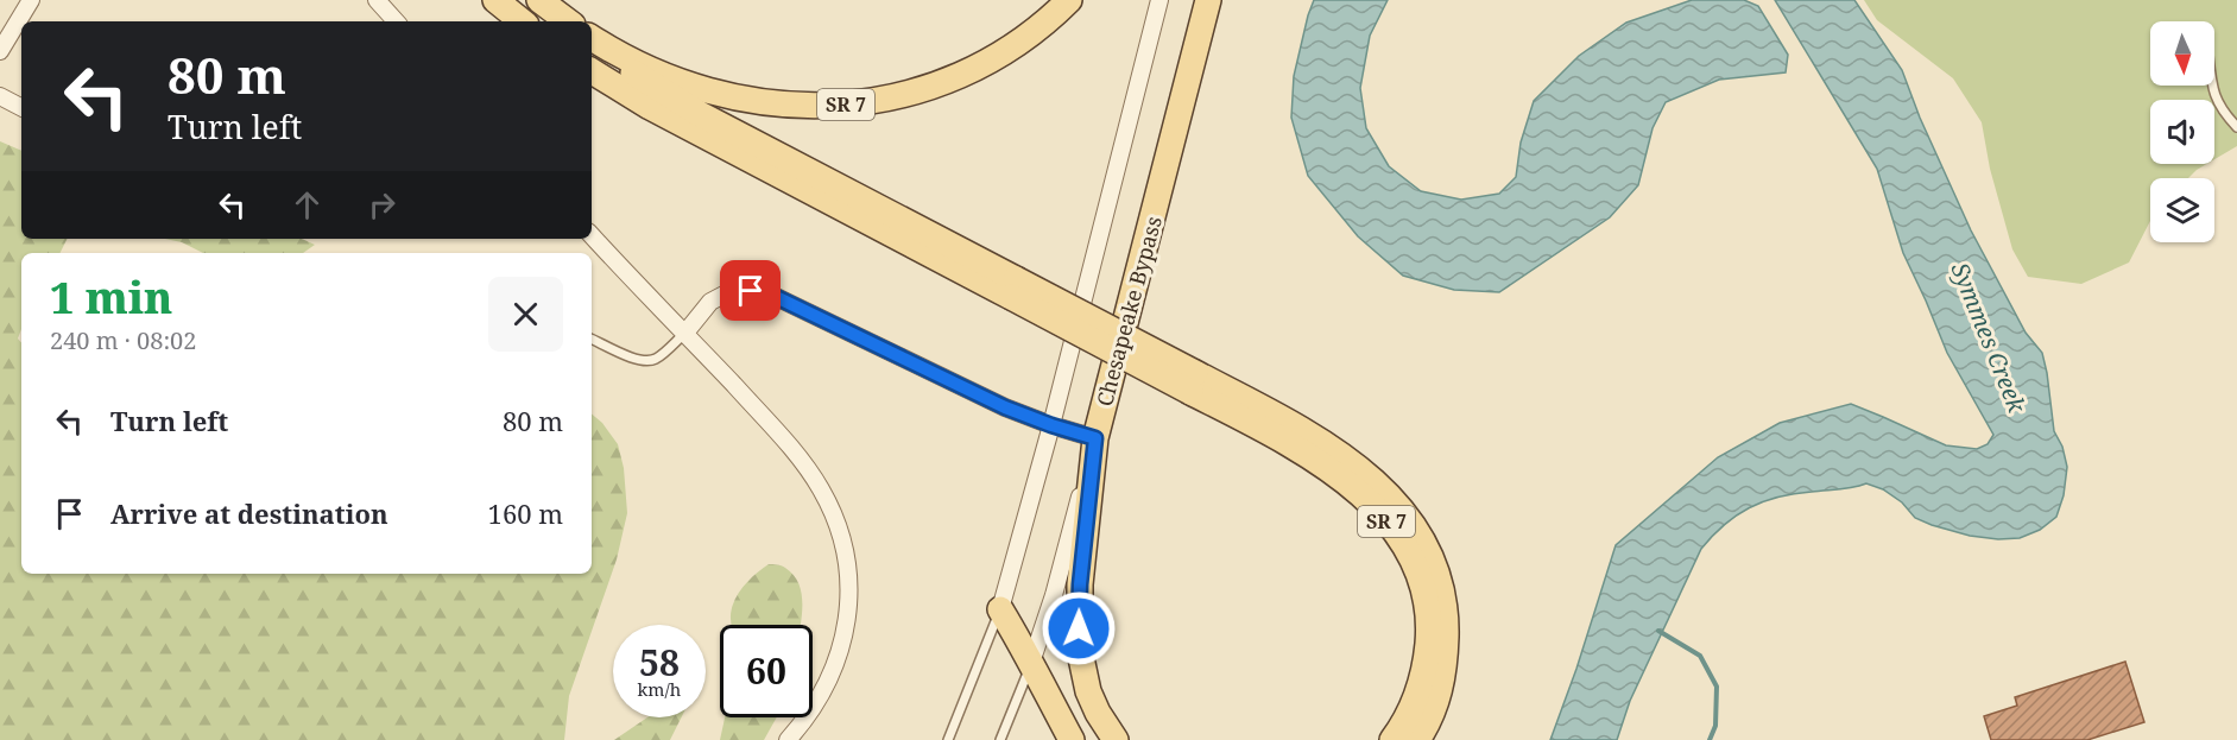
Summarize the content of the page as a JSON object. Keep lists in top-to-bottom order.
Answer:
{
  "streets": {
    "main road": ["SR 7", "Chesapeake Bypass"]
  },
  "water": ["Symmes Creek"],
  "north": "bottom",
  "page": {
    "turn": ["80 m", "Turn left"],
    "heading": ["1 min", "240 m · 08:02"],
    "list": [
      {
        "name": "Turn left",
        "value": "80 m"
      },
      {
        "name": "Arrive at destination",
        "value": "160 m"
      }
    ],
    "speed": "58 km/h",
    "limit": "60"
  }
}
